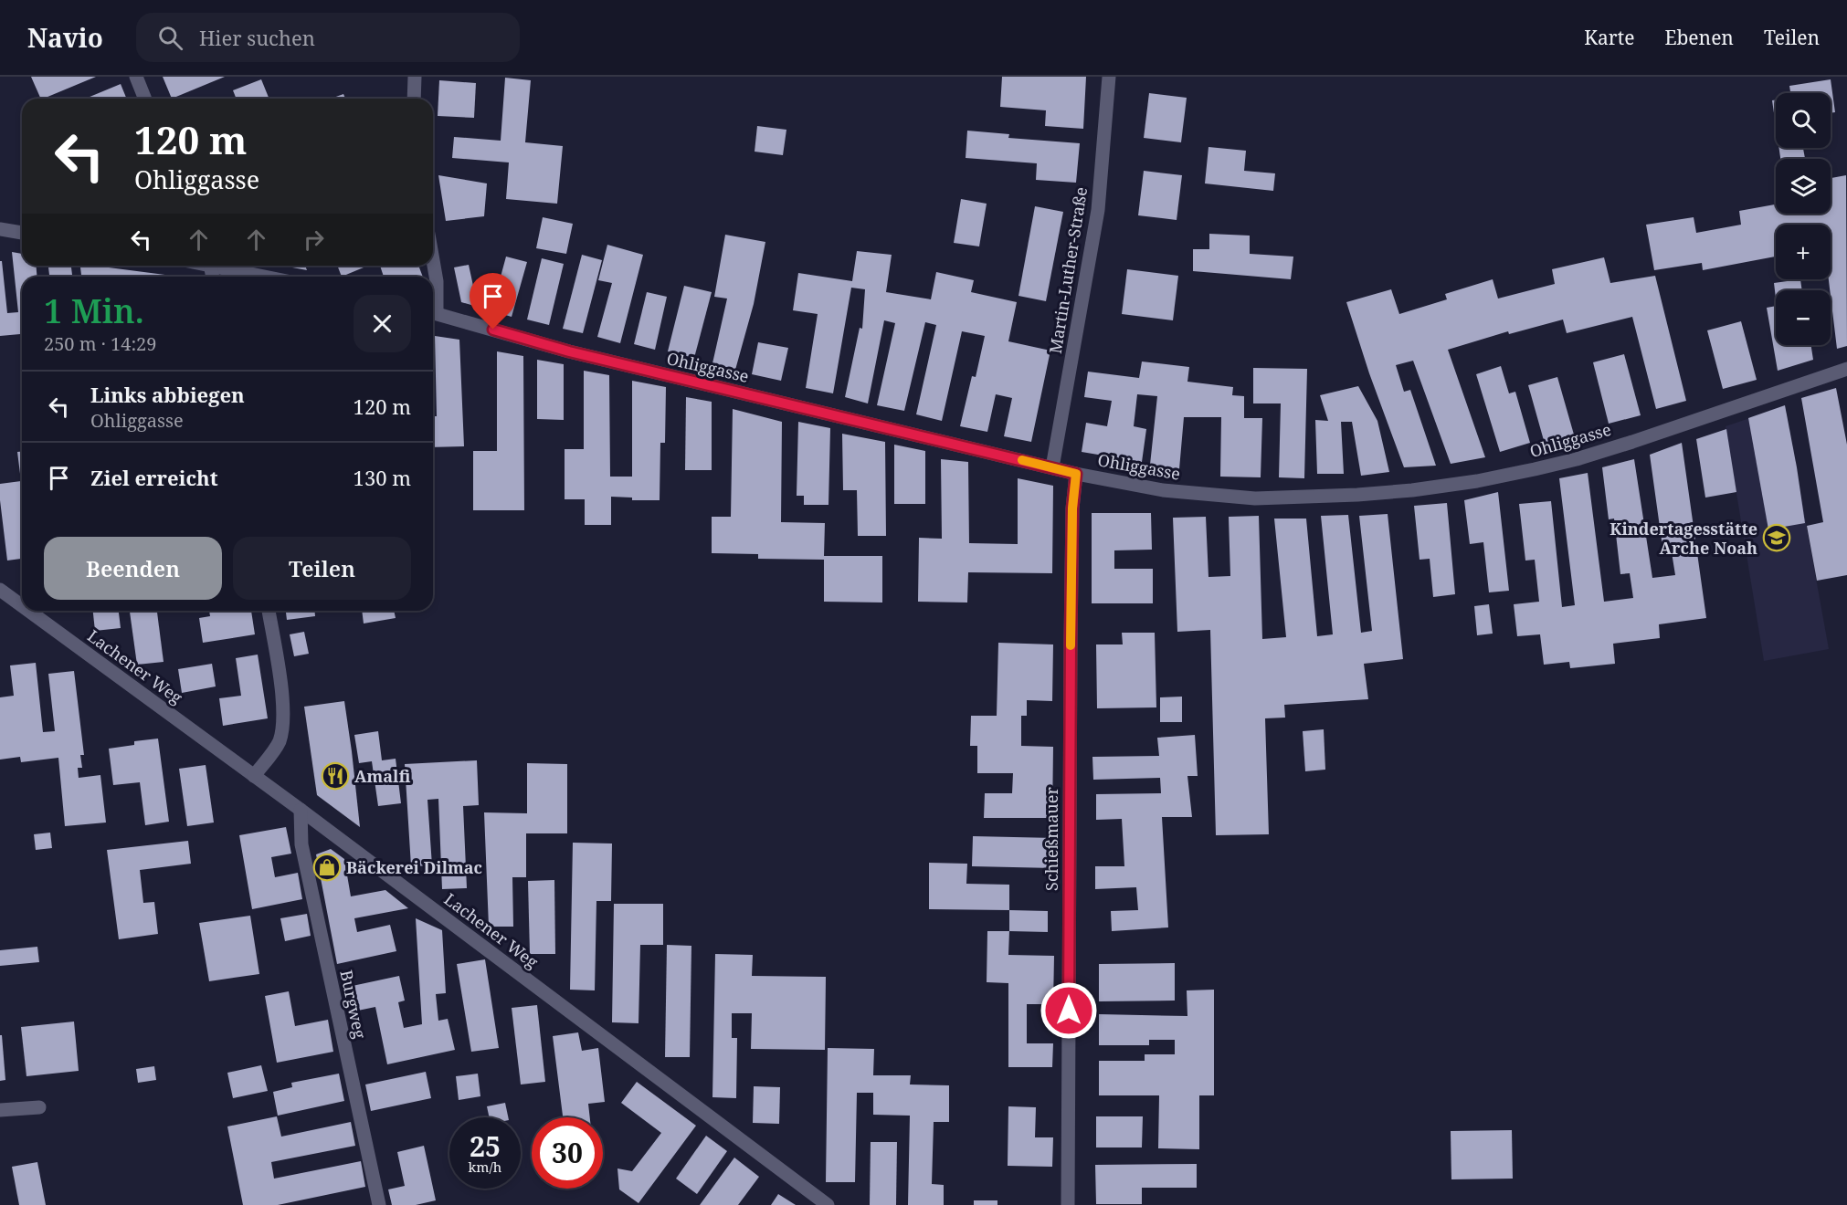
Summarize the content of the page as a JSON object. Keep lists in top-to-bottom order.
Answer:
{
  "streets": {
    "street": [
      "Martin-Luther-Straße",
      "Ohliggasse",
      "Lachener Weg",
      "Schießmauer",
      "Burgweg"
    ]
  },
  "crossings": [
    ["Martin-Luther-Straße", "Ohliggasse"],
    ["Ohliggasse", "Schießmauer"],
    ["Lachener Weg", "Burgweg"]
  ],
  "places": {
    "school or university": ["Kindertagesstätte Arche Noah"],
    "restaurant": ["Amalfi"],
    "shop": ["Bäckerei Dilmac"]
  },
  "page": {
    "header": "Navio",
    "search": "Hier suchen",
    "nav": ["Karte", "Ebenen", "Teilen"],
    "map_buttons": ["+", "−"],
    "turn": ["120 m", "Ohliggasse"],
    "heading": ["1 Min.", "250 m · 14:29"],
    "list": [
      {
        "name": "Links abbiegen",
        "note": "Ohliggasse",
        "value": "120 m"
      },
      {
        "name": "Ziel erreicht",
        "value": "130 m"
      }
    ],
    "buttons": ["Beenden", "Teilen"],
    "speed": "25 km/h",
    "limit": "30"
  }
}
